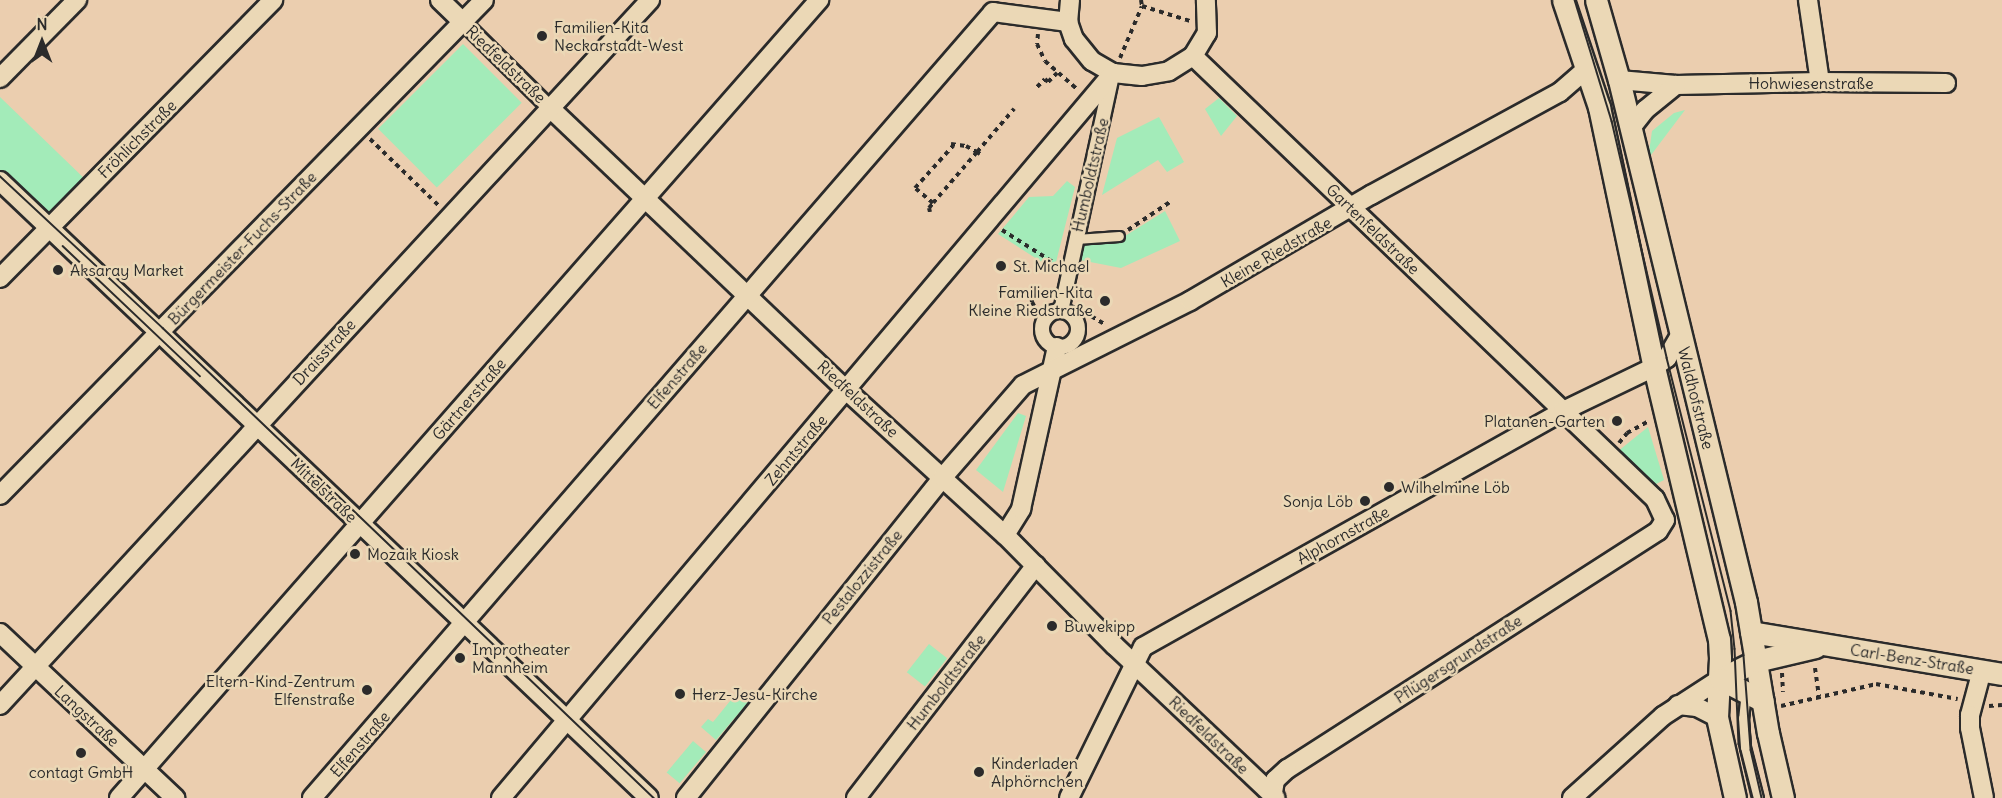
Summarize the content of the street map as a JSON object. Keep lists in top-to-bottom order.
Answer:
{
  "streets": {
    "street": [
      "Riedfeldstraße",
      "Hohwiesenstraße",
      "Fröhlichstraße",
      "Humboldtstraße",
      "Gartenfeldstraße",
      "Bürgermeister-Fuchs-Straße",
      "Kleine Riedstraße",
      "Draisstraße",
      "Elfenstraße",
      "Waldhofstraße",
      "Gärtnerstraße",
      "Zehntstraße",
      "Mittelstraße",
      "Alphornstraße",
      "Pestalozzistraße",
      "Pflügersgrundstraße",
      "Carl-Benz-Straße",
      "Langstraße"
    ]
  },
  "crossings": [
    ["Riedfeldstraße", "Humboldtstraße"],
    ["Riedfeldstraße", "Bürgermeister-Fuchs-Straße"],
    ["Riedfeldstraße", "Draisstraße"],
    ["Riedfeldstraße", "Elfenstraße"],
    ["Riedfeldstraße", "Gärtnerstraße"],
    ["Riedfeldstraße", "Zehntstraße"],
    ["Riedfeldstraße", "Alphornstraße"],
    ["Riedfeldstraße", "Pestalozzistraße"],
    ["Riedfeldstraße", "Pflügersgrundstraße"],
    ["Hohwiesenstraße", "Waldhofstraße"],
    ["Fröhlichstraße", "Mittelstraße"],
    ["Humboldtstraße", "Zehntstraße"],
    ["Gartenfeldstraße", "Kleine Riedstraße"],
    ["Gartenfeldstraße", "Alphornstraße"],
    ["Gartenfeldstraße", "Pflügersgrundstraße"],
    ["Bürgermeister-Fuchs-Straße", "Mittelstraße"],
    ["Kleine Riedstraße", "Waldhofstraße"],
    ["Kleine Riedstraße", "Pestalozzistraße"],
    ["Draisstraße", "Mittelstraße"],
    ["Draisstraße", "Langstraße"],
    ["Elfenstraße", "Mittelstraße"],
    ["Waldhofstraße", "Alphornstraße"],
    ["Waldhofstraße", "Carl-Benz-Straße"],
    ["Gärtnerstraße", "Mittelstraße"],
    ["Gärtnerstraße", "Langstraße"],
    ["Zehntstraße", "Mittelstraße"]
  ],
  "places": [
    "Familien-Kita Neckarstadt-West",
    "St. Michael",
    "Aksaray Market",
    "Familien-Kita Kleine Riedstraße",
    "Platanen-Garten",
    "Wilhelmine Löb",
    "Sonja Löb",
    "Mozaik Kiosk",
    "Buwekipp",
    "Improtheater Mannheim",
    "Eltern-Kind-Zentrum Elfenstraße",
    "Herz-Jesu-Kirche",
    "contagt GmbH",
    "Kinderladen Alphörnchen"
  ],
  "north": "top"
}
